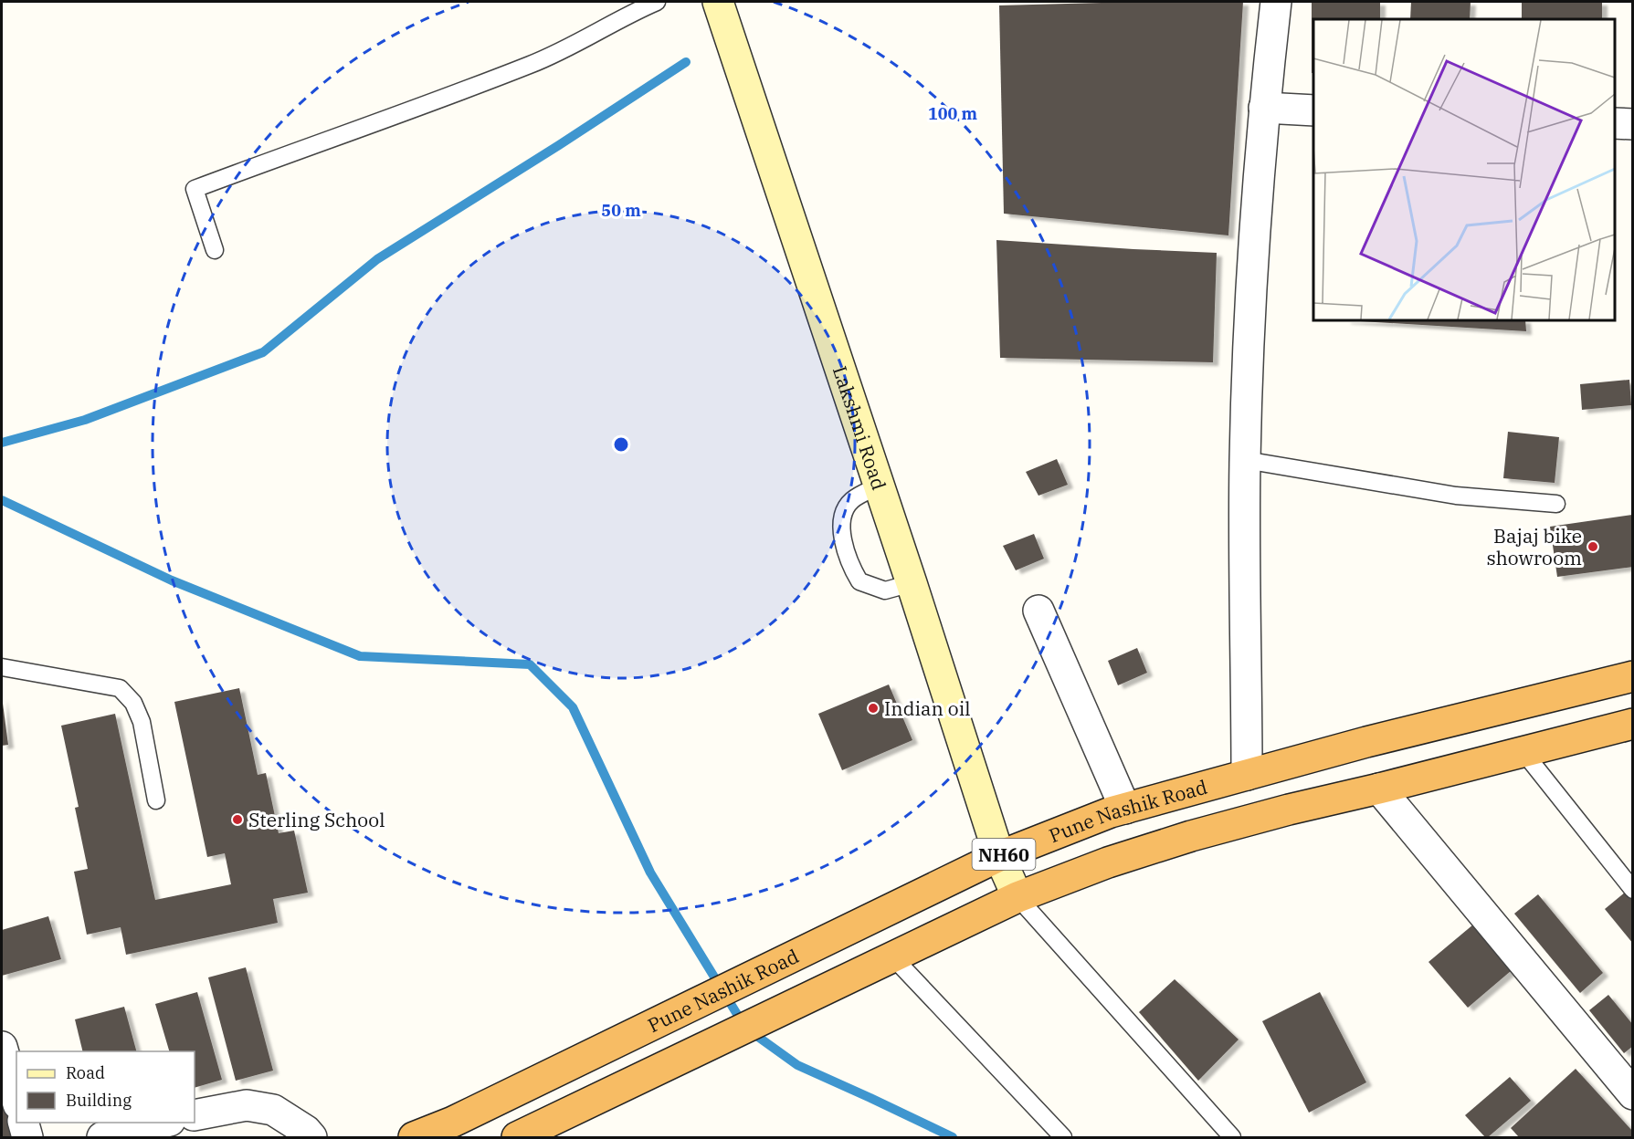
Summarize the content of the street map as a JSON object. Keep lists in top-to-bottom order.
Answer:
{
  "streets": {
    "highway": ["Pune Nashik Road", "NH60"],
    "main road": ["Lakshmi Road"]
  },
  "crossings": [
    ["Lakshmi Road", "Pune Nashik Road"],
    ["Lakshmi Road", "NH60"]
  ],
  "places": ["Bajaj bike showroom", "Indian oil", "Sterling School"],
  "legend": ["Road", "Building"],
  "rings": ["100 m", "50 m"]
}
